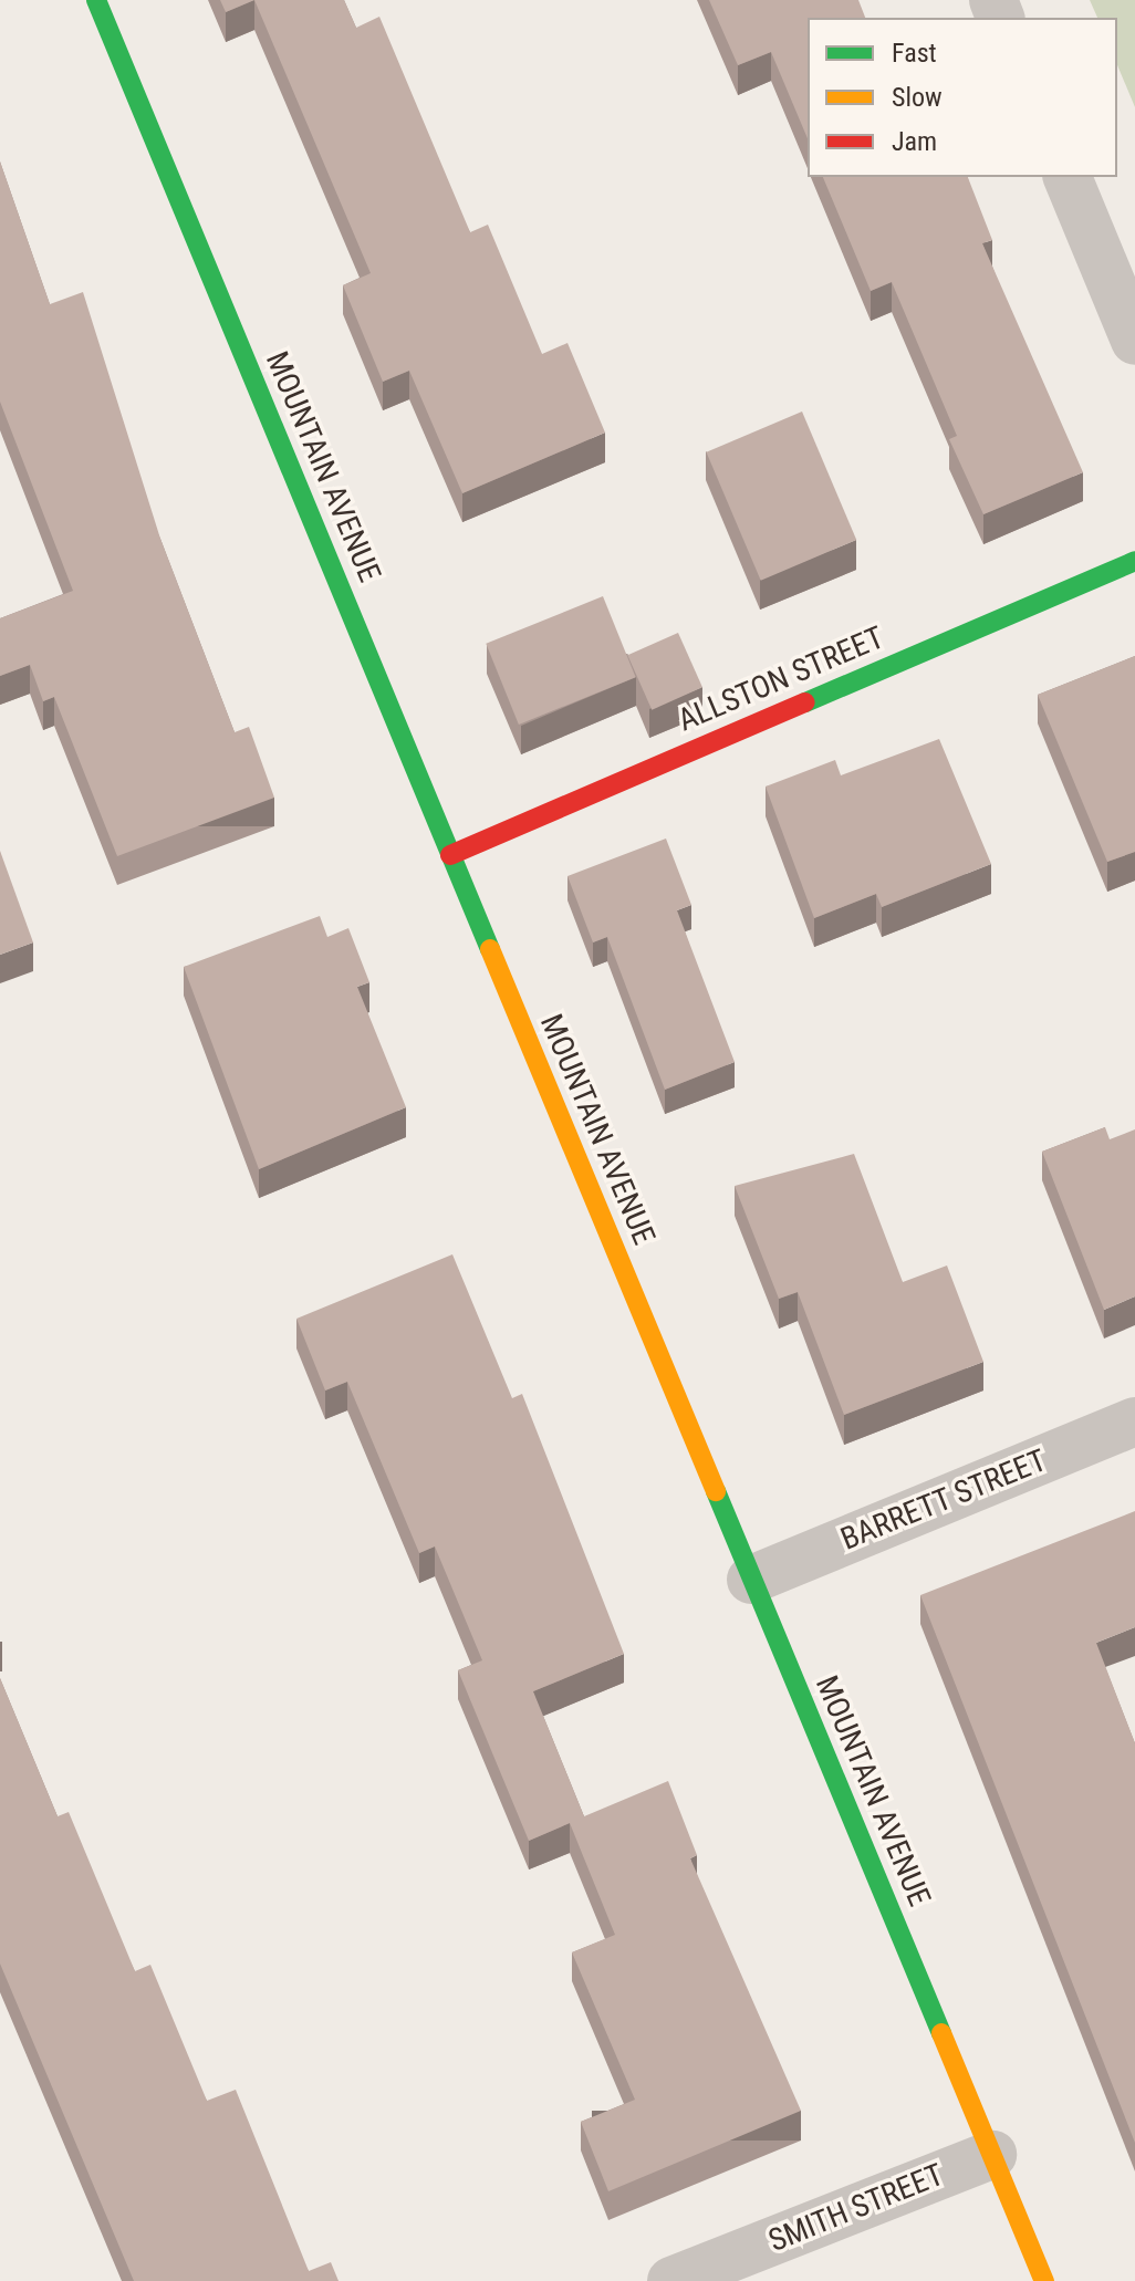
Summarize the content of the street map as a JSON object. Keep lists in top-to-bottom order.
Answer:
{
  "streets": {
    "street": [
      "MOUNTAIN AVENUE",
      "ALLSTON STREET",
      "BARRETT STREET",
      "SMITH STREET"
    ]
  },
  "crossings": [
    ["MOUNTAIN AVENUE", "ALLSTON STREET"],
    ["MOUNTAIN AVENUE", "BARRETT STREET"],
    ["MOUNTAIN AVENUE", "SMITH STREET"]
  ],
  "legend": ["Fast", "Slow", "Jam"]
}
